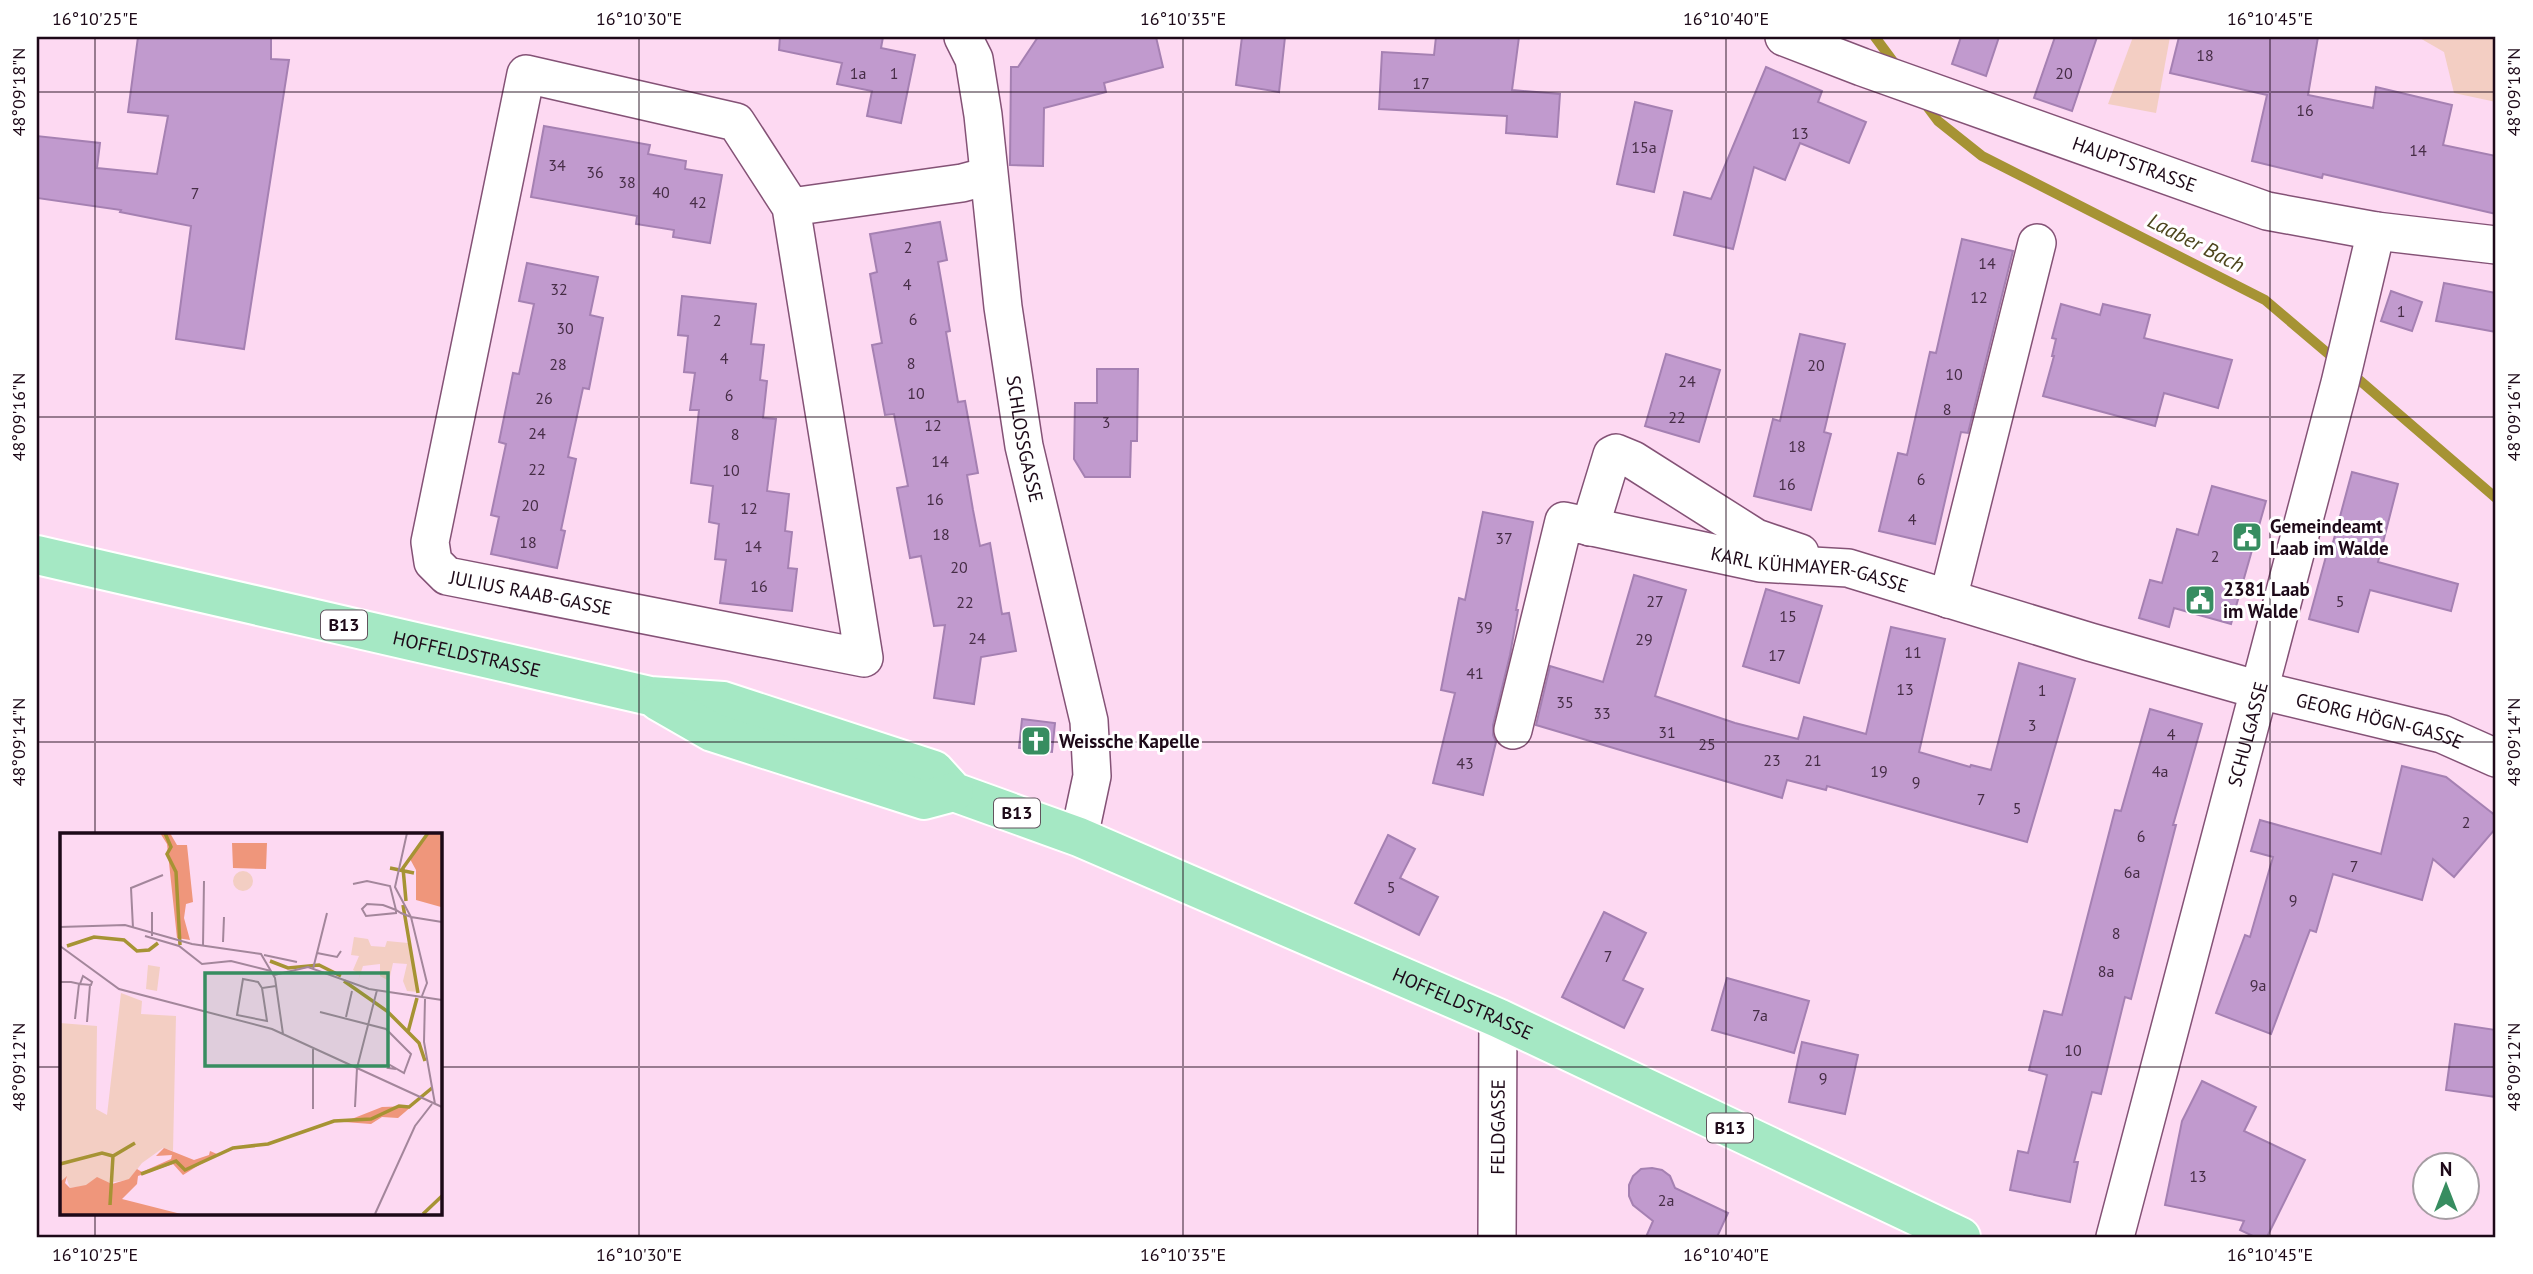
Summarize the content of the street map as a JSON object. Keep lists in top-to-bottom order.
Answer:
{
  "streets": {
    "main road": ["B13", "HOFFELDSTRASSE"],
    "street": [
      "HAUPTSTRASSE",
      "SCHLOSSGASSE",
      "KARL KÜHMAYER-GASSE",
      "JULIUS RAAB-GASSE",
      "GEORG HÖGN-GASSE",
      "SCHULGASSE",
      "FELDGASSE"
    ]
  },
  "crossings": [
    ["HAUPTSTRASSE", "SCHULGASSE"],
    ["SCHLOSSGASSE", "HOFFELDSTRASSE"],
    ["KARL KÜHMAYER-GASSE", "GEORG HÖGN-GASSE"],
    ["KARL KÜHMAYER-GASSE", "SCHULGASSE"],
    ["HOFFELDSTRASSE", "FELDGASSE"],
    ["GEORG HÖGN-GASSE", "SCHULGASSE"]
  ],
  "water": ["Laaber Bach"],
  "places": {
    "public building": ["Gemeindeamt Laab im Walde", "2381 Laab im Walde"],
    "church": ["Weissche Kapelle"]
  },
  "house_numbers": [
    "18",
    "1a",
    "1",
    "20",
    "17",
    "16",
    "13",
    "15a",
    "14",
    "34",
    "36",
    "38",
    "40",
    "7",
    "42",
    "2",
    "14",
    "4",
    "32",
    "12",
    "1",
    "6",
    "2",
    "30",
    "4",
    "8",
    "28",
    "20",
    "10",
    "24",
    "10",
    "6",
    "26",
    "8",
    "22",
    "3",
    "12",
    "24",
    "8",
    "18",
    "14",
    "22",
    "10",
    "6",
    "16",
    "16",
    "20",
    "12",
    "4",
    "18",
    "37",
    "18",
    "14",
    "2",
    "20",
    "16",
    "27",
    "5",
    "22",
    "15",
    "39",
    "24",
    "29",
    "11",
    "17",
    "41",
    "13",
    "1",
    "35",
    "33",
    "3",
    "31",
    "4",
    "25",
    "23",
    "21",
    "43",
    "19",
    "4a",
    "9",
    "7",
    "5",
    "2",
    "6",
    "7",
    "6a",
    "5",
    "9",
    "8",
    "7",
    "8a",
    "9a",
    "7a",
    "10",
    "9",
    "13",
    "2a"
  ],
  "north": "top",
  "coordinates": [
    "16°10'25\"E",
    "16°10'30\"E",
    "16°10'35\"E",
    "16°10'40\"E",
    "16°10'45\"E",
    "48°09'18\"N",
    "48°09'16\"N",
    "48°09'14\"N",
    "48°09'12\"N"
  ]
}
